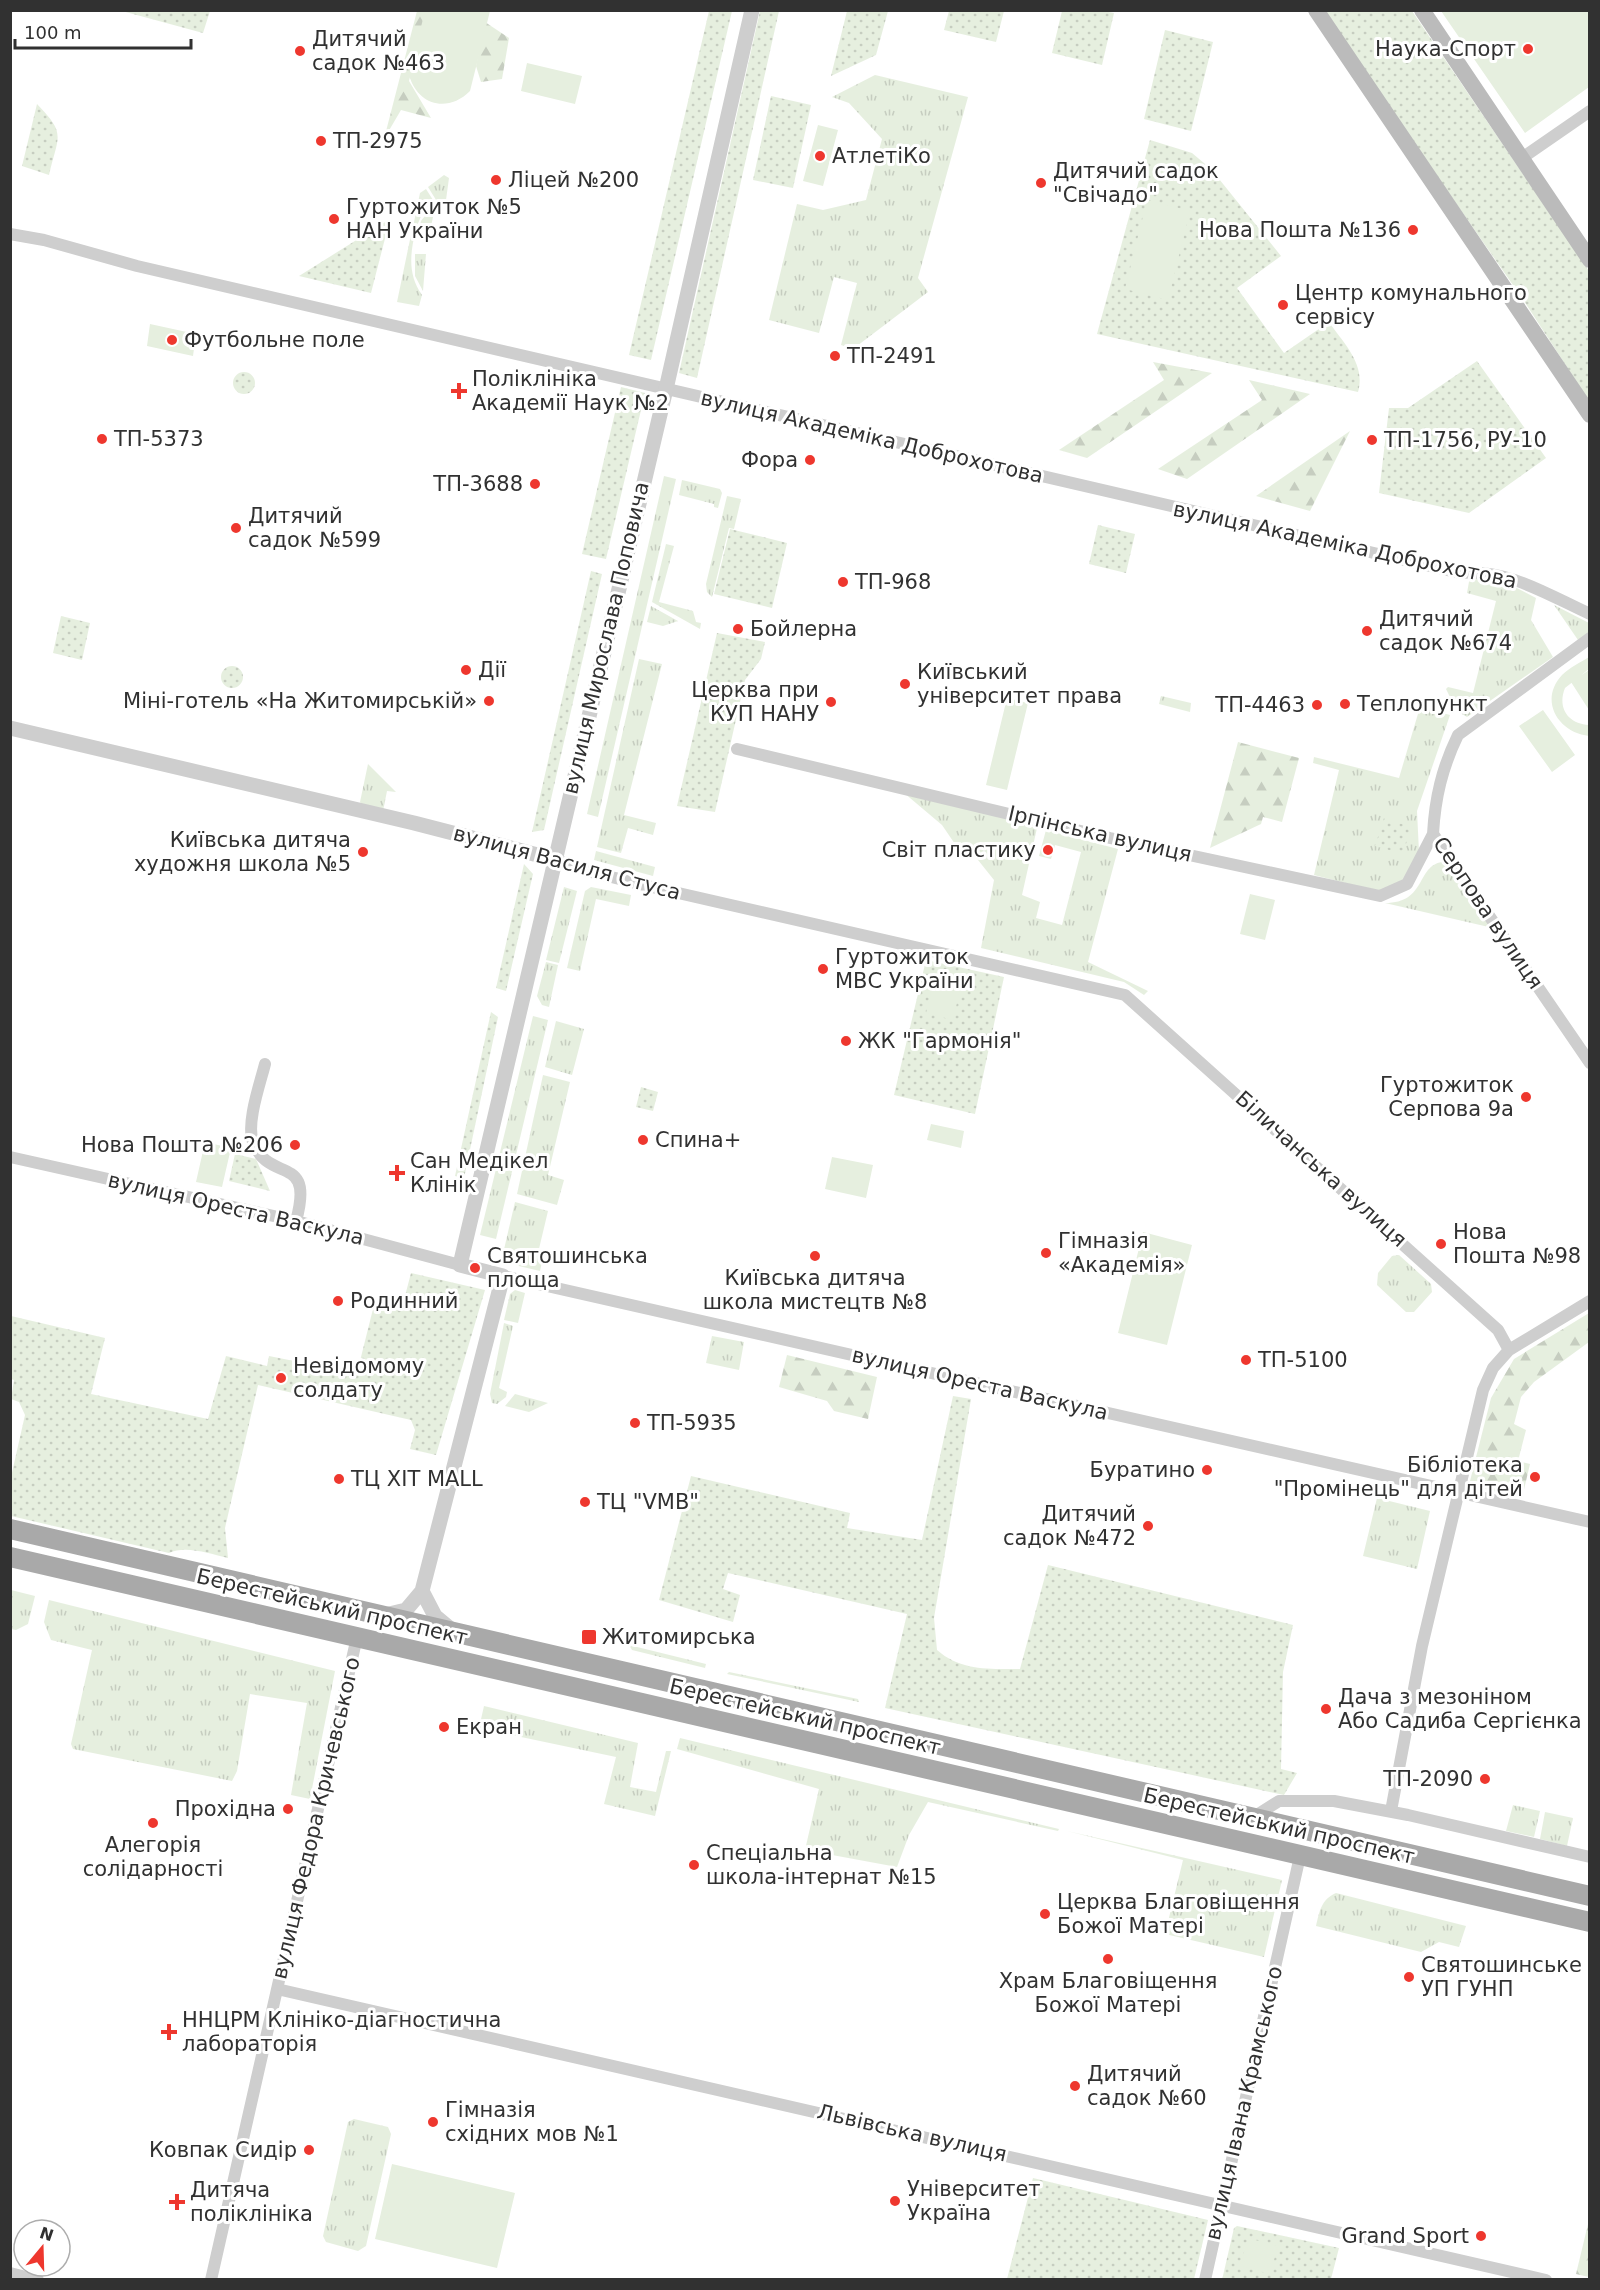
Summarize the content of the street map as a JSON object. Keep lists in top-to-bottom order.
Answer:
{
  "streets": {
    "main road": ["Берестейський проспект"],
    "street": [
      "вулиця Академіка Доброхотова",
      "вулиця Мирослава Поповича",
      "Ірпінська вулиця",
      "вулиця Василя Стуса",
      "Серпова вулиця",
      "Біличанська вулиця",
      "вулиця Ореста Васкула",
      "вулиця Федора Кричевського",
      "вулиця Івана Крамського",
      "Львівська вулиця"
    ]
  },
  "crossings": [
    ["вулиця Академіка Доброхотова", "вулиця Мирослава Поповича"],
    ["вулиця Мирослава Поповича", "вулиця Василя Стуса"],
    ["вулиця Мирослава Поповича", "вулиця Ореста Васкула"],
    ["Ірпінська вулиця", "Серпова вулиця"],
    ["вулиця Василя Стуса", "Біличанська вулиця"],
    ["Берестейський проспект", "вулиця Федора Кричевського"],
    ["Берестейський проспект", "вулиця Івана Крамського"],
    ["вулиця Федора Кричевського", "Львівська вулиця"],
    ["вулиця Івана Крамського", "Львівська вулиця"]
  ],
  "places": {
    "other": [
      "Наука-Спорт",
      "Дитячий садок №463",
      "ТП-2975",
      "АтлетіКо",
      "Ліцей №200",
      "Дитячий садок \"Свічадо\"",
      "Гуртожиток №5 НАН України",
      "Нова Пошта №136",
      "Центр комунального сервісу",
      "Футбольне поле",
      "ТП-2491",
      "ТП-5373",
      "ТП-1756, РУ-10",
      "Фора",
      "ТП-3688",
      "Дитячий садок №599",
      "ТП-968",
      "Бойлерна",
      "Дитячий садок №674",
      "Дії",
      "Київський університет права",
      "Міні-готель «На Житомирській»",
      "Церква при КУП НАНУ",
      "Теплопункт",
      "ТП-4463",
      "Світ пластику",
      "Київська дитяча художня школа №5",
      "Гуртожиток МВС України",
      "ЖК \"Гармонія\"",
      "Гуртожиток Серпова 9а",
      "Спина+",
      "Нова Пошта №206",
      "Нова Пошта №98",
      "Гімназія «Академія»",
      "Київська дитяча школа мистецтв №8",
      "Святошинська площа",
      "Родинний",
      "ТП-5100",
      "Невідомому солдату",
      "ТП-5935",
      "Буратино",
      "Бібліотека \"Промінець\" для дітей",
      "ТЦ ХІТ MALL",
      "ТЦ \"VMB\"",
      "Дитячий садок №472",
      "Дача з мезоніном Або Садиба Сергієнка",
      "Екран",
      "ТП-2090",
      "Прохідна",
      "Алегорія солідарності",
      "Спеціальна школа-інтернат №15",
      "Церква Благовіщення Божої Матері",
      "Храм Благовіщення Божої Матері",
      "Святошинське УП ГУНП",
      "Дитячий садок №60",
      "Гімназія східних мов №1",
      "Ковпак Сидір",
      "Університет Україна",
      "Grand Sport"
    ],
    "health": [
      "Поліклініка Академії Наук №2",
      "Сан Медікел Клінік",
      "ННЦРМ Клініко-діагностична лабораторія",
      "Дитяча поліклініка"
    ],
    "transit": ["Житомирська"]
  },
  "scale_bar": "100 m",
  "north": "top"
}
